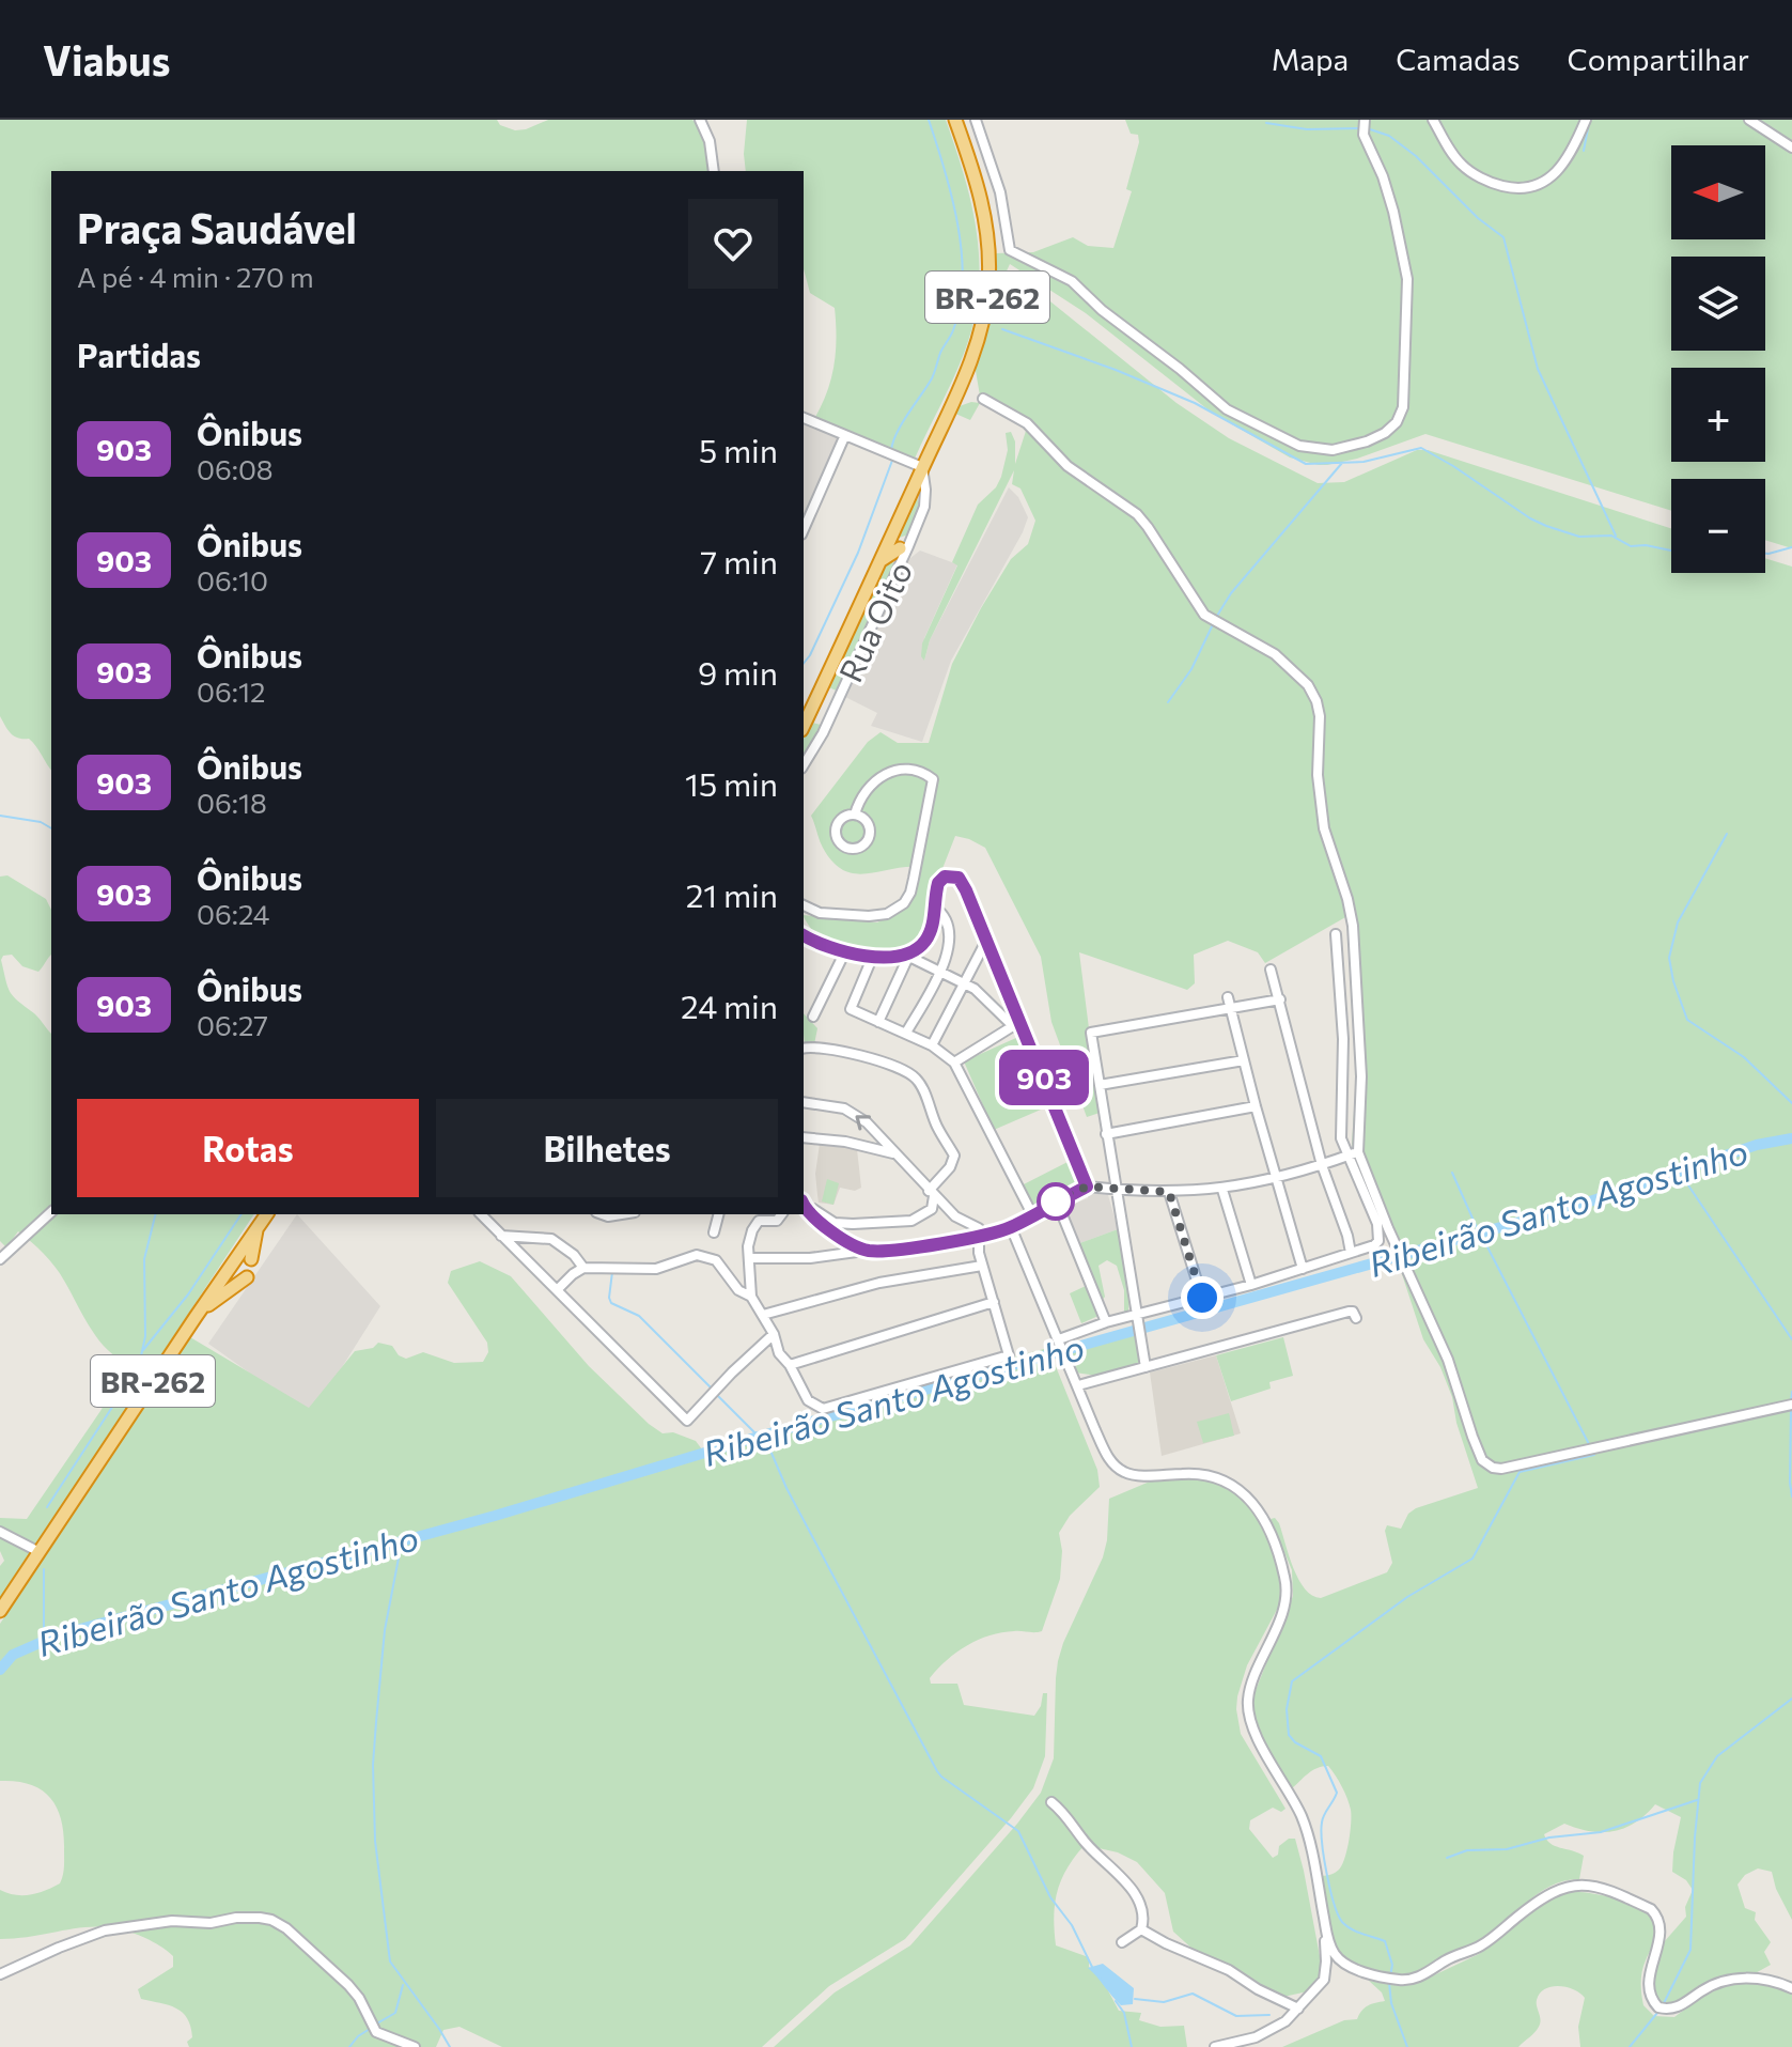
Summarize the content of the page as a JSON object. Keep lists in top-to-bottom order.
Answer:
{
  "streets": {
    "highway": ["BR-262"],
    "street": ["Rua Oito"]
  },
  "crossings": [
    ["BR-262", "Rua Oito"]
  ],
  "water": ["Ribeirão Santo Agostinho"],
  "lines": ["bus line 903"],
  "north": "left",
  "page": {
    "header": "Viabus",
    "nav": ["Mapa", "Camadas", "Compartilhar"],
    "on_map": "903",
    "map_buttons": ["+", "−"],
    "heading": [
      ["Praça Saudável", "A pé · 4 min · 270 m"],
      "Partidas"
    ],
    "list": [
      {
        "mark": "903",
        "name": "Ônibus",
        "note": "06:08",
        "value": "5 min"
      },
      {
        "mark": "903",
        "name": "Ônibus",
        "note": "06:10",
        "value": "7 min"
      },
      {
        "mark": "903",
        "name": "Ônibus",
        "note": "06:12",
        "value": "9 min"
      },
      {
        "mark": "903",
        "name": "Ônibus",
        "note": "06:18",
        "value": "15 min"
      },
      {
        "mark": "903",
        "name": "Ônibus",
        "note": "06:24",
        "value": "21 min"
      },
      {
        "mark": "903",
        "name": "Ônibus",
        "note": "06:27",
        "value": "24 min"
      }
    ],
    "buttons": ["Rotas", "Bilhetes"]
  }
}
